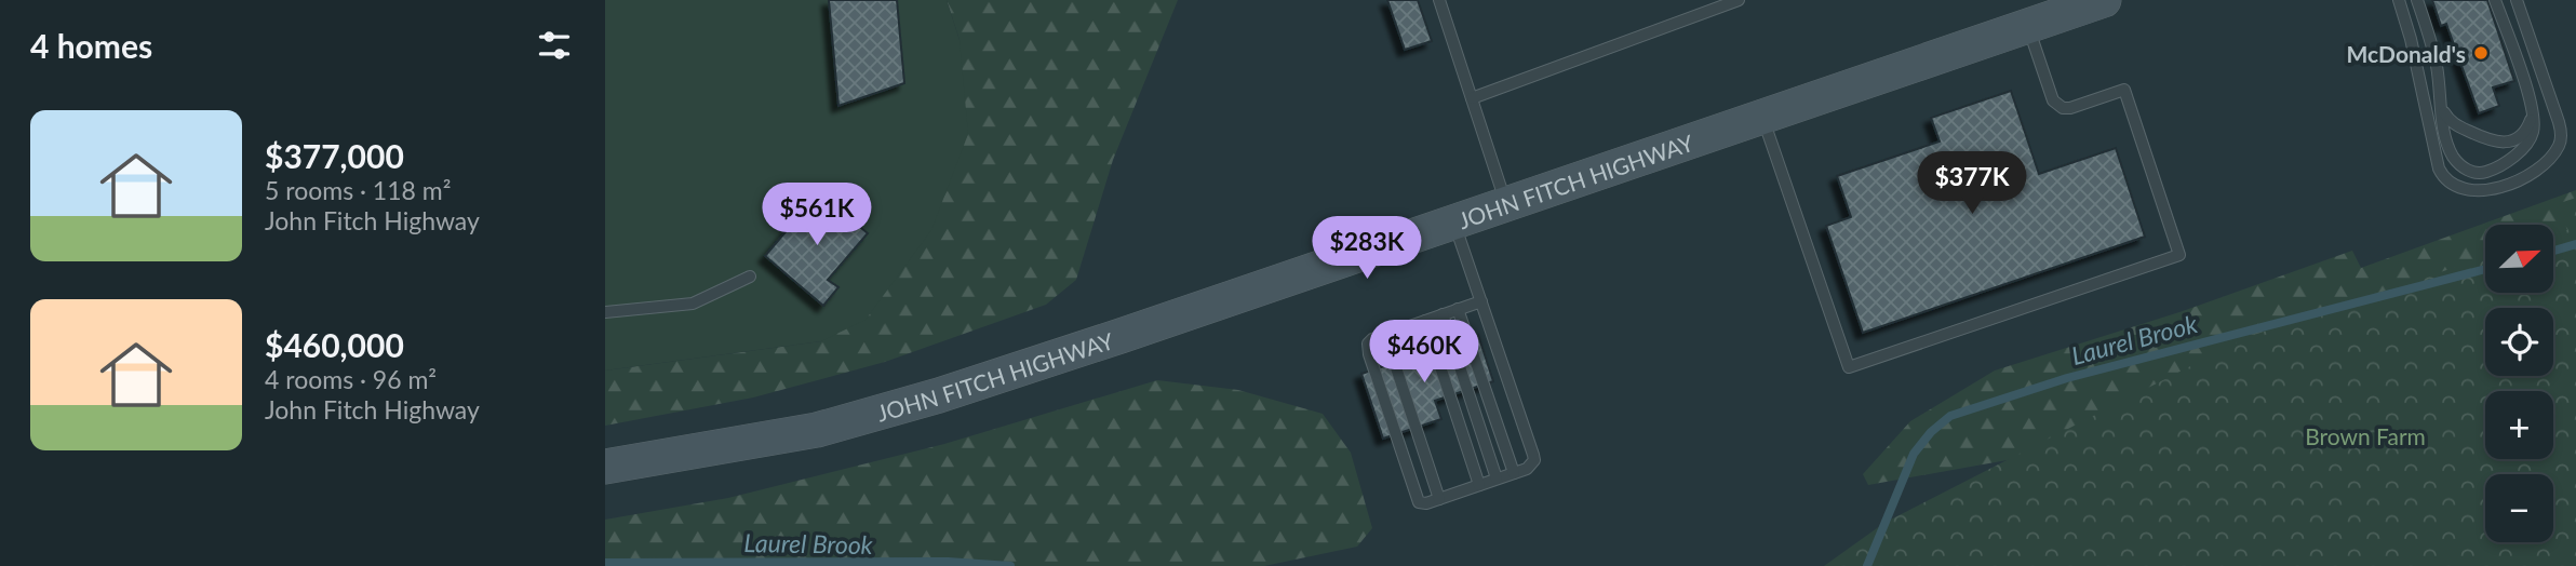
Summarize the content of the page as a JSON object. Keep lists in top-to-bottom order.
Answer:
{
  "streets": {
    "main road": ["JOHN FITCH HIGHWAY"]
  },
  "water": ["Laurel Brook"],
  "parks": ["Brown Farm"],
  "places": ["McDonald's"],
  "north": "top right",
  "page": {
    "heading": "4 homes",
    "list": [
      {
        "name": "$377,000",
        "note": "5 rooms · 118 m² · John Fitch Highway"
      },
      {
        "name": "$460,000",
        "note": "4 rooms · 96 m² · John Fitch Highway"
      }
    ],
    "price": [
      "$377K",
      "$561K",
      "$283K",
      "$460K"
    ],
    "map_buttons": ["+", "−"]
  }
}
